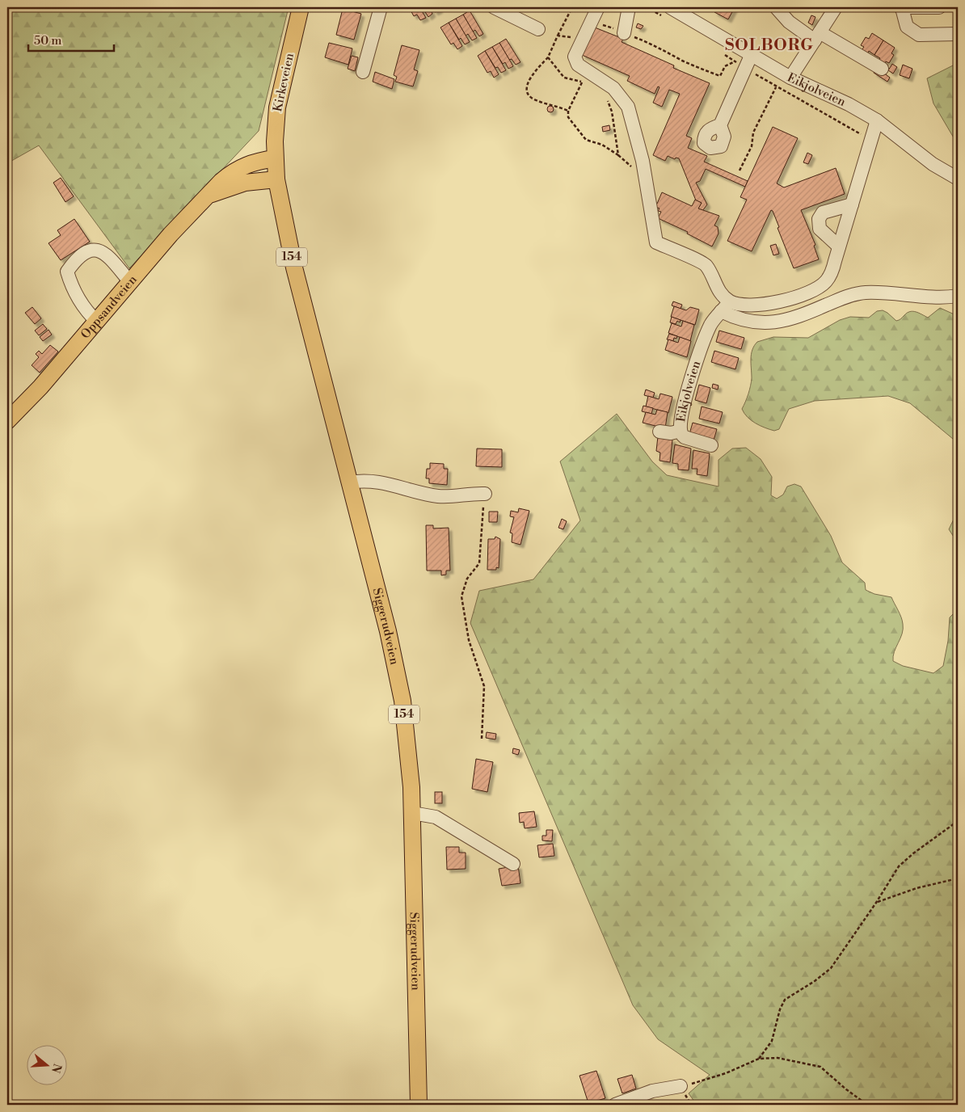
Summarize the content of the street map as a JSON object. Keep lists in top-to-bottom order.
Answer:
{
  "streets": {
    "main road": [
      "Kirkeveien",
      "154",
      "Oppsandveien",
      "Siggerudveien"
    ],
    "street": ["Eikjolveien"]
  },
  "crossings": [
    ["Kirkeveien", "Oppsandveien"],
    ["Kirkeveien", "Siggerudveien"],
    ["Oppsandveien", "Siggerudveien"]
  ],
  "districts": ["SOLBORG"],
  "scale_bar": "50 m",
  "north": "right"
}
